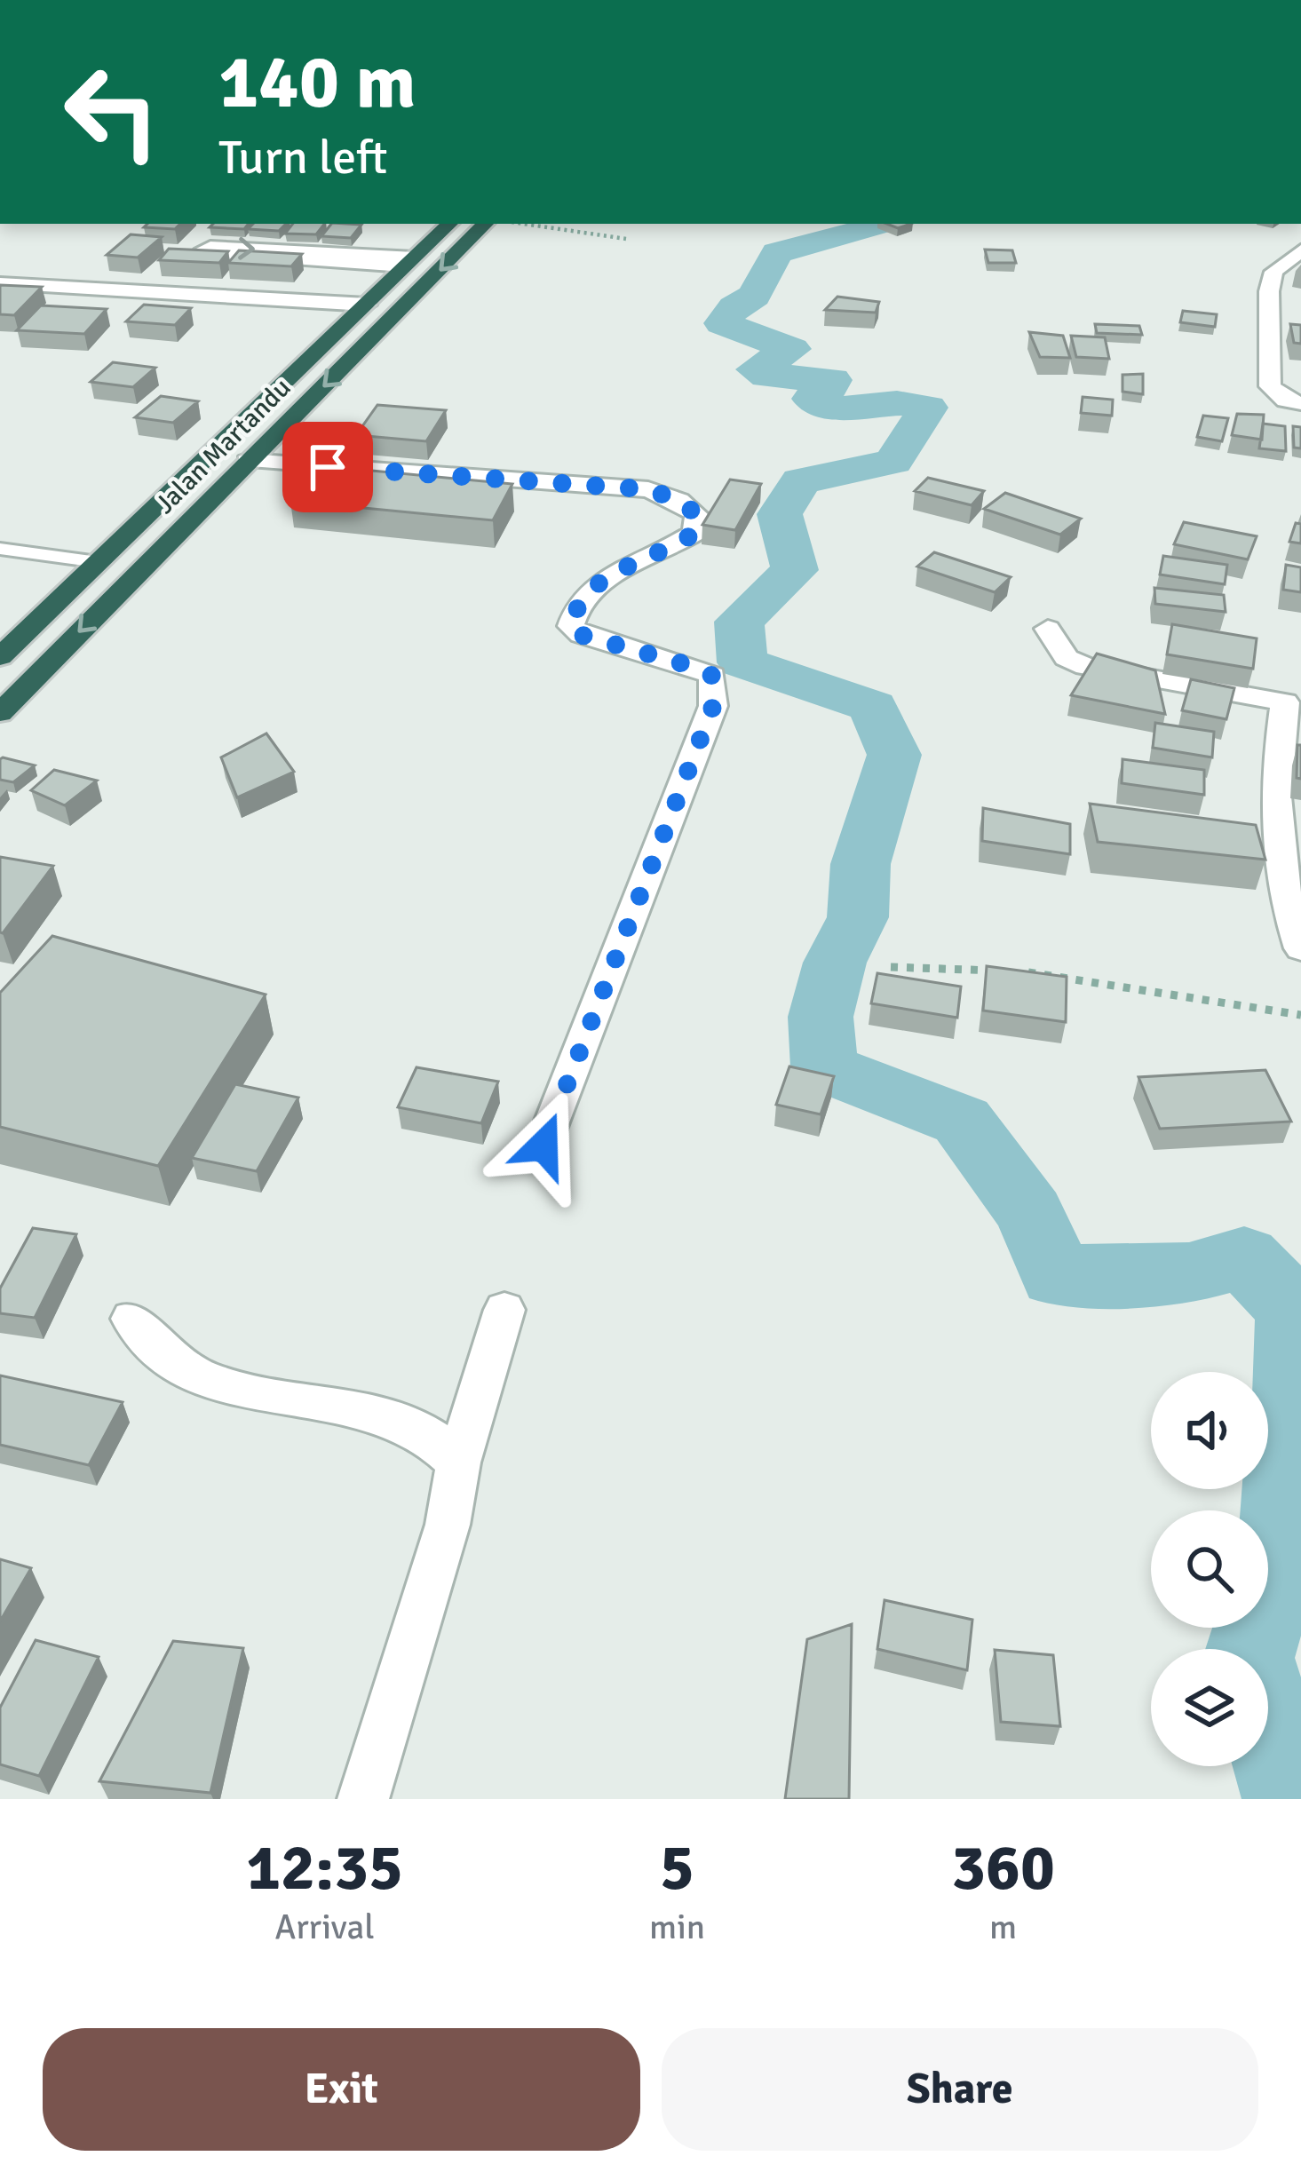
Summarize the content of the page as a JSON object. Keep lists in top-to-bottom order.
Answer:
{
  "streets": {
    "highway": ["Jalan Martandu"]
  },
  "page": {
    "turn": ["140 m", "Turn left"],
    "eta": [
      "12:35",
      "Arrival",
      "5",
      "min",
      "360",
      "m"
    ],
    "buttons": ["Exit", "Share"]
  }
}
